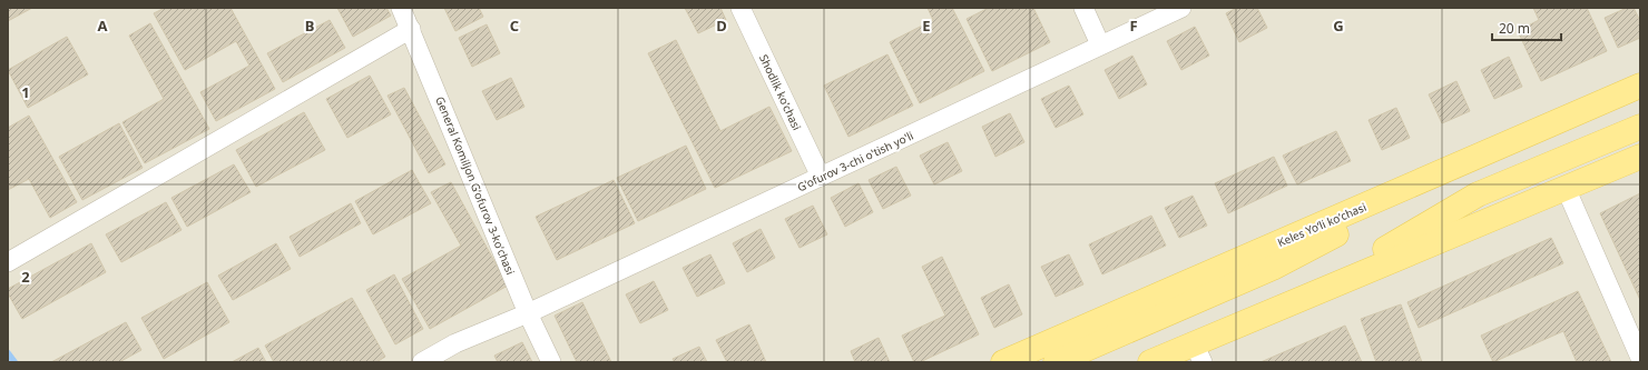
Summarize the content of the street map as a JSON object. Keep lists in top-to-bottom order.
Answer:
{
  "streets": {
    "main road": ["Keles Yoʻli koʻchasi"],
    "street": ["Shodlik ko'chasi", "G'ofurov 3-chi o'tish yo'li", "General Komiljon Gʻofurov 3-koʻchasi"]
  },
  "crossings": [
    ["Shodlik ko'chasi", "G'ofurov 3-chi o'tish yo'li"],
    ["G'ofurov 3-chi o'tish yo'li", "General Komiljon Gʻofurov 3-koʻchasi"]
  ],
  "scale_bar": "20 m",
  "grid": {
    "columns": [
      "A",
      "B",
      "C",
      "D",
      "E",
      "F",
      "G"
    ],
    "rows": ["1", "2"]
  }
}
